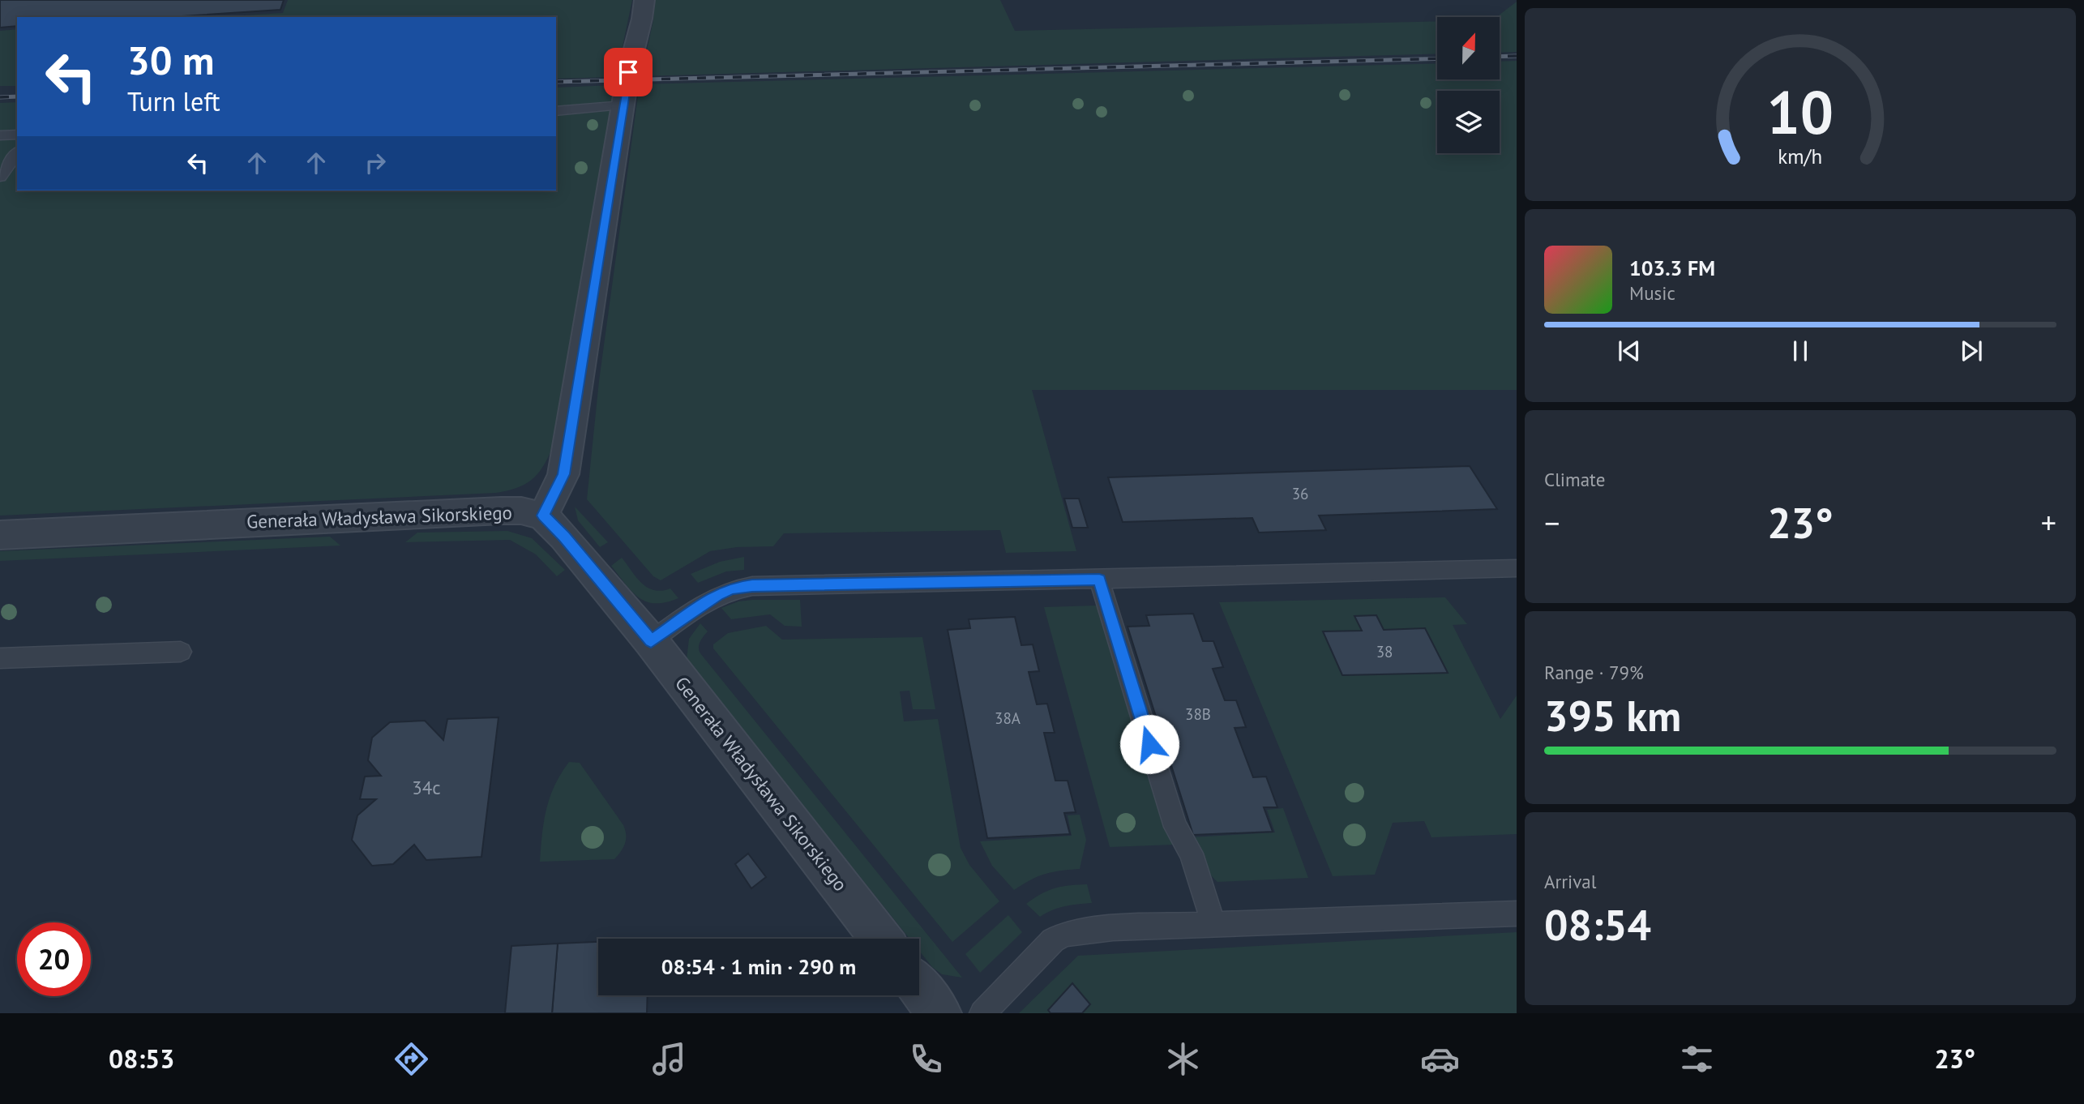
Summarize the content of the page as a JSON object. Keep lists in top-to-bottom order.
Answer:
{
  "streets": {
    "street": ["Generała Władysława Sikorskiego"]
  },
  "house_numbers": [
    "36",
    "38",
    "38B",
    "38A",
    "34c"
  ],
  "north": "top",
  "page": {
    "turn": ["30 m", "Turn left"],
    "song": ["103.3 FM", "Music"],
    "tile": [
      "Climate",
      ["Range · 79%", "395 km"],
      ["Arrival", "08:54"]
    ],
    "heat": ["−", "23°", "+"],
    "limit": "20",
    "trip": "08:54 · 1 min · 290 m",
    "tabs": ["08:53", "23°"],
    "gauge": ["10", "km/h"]
  }
}
